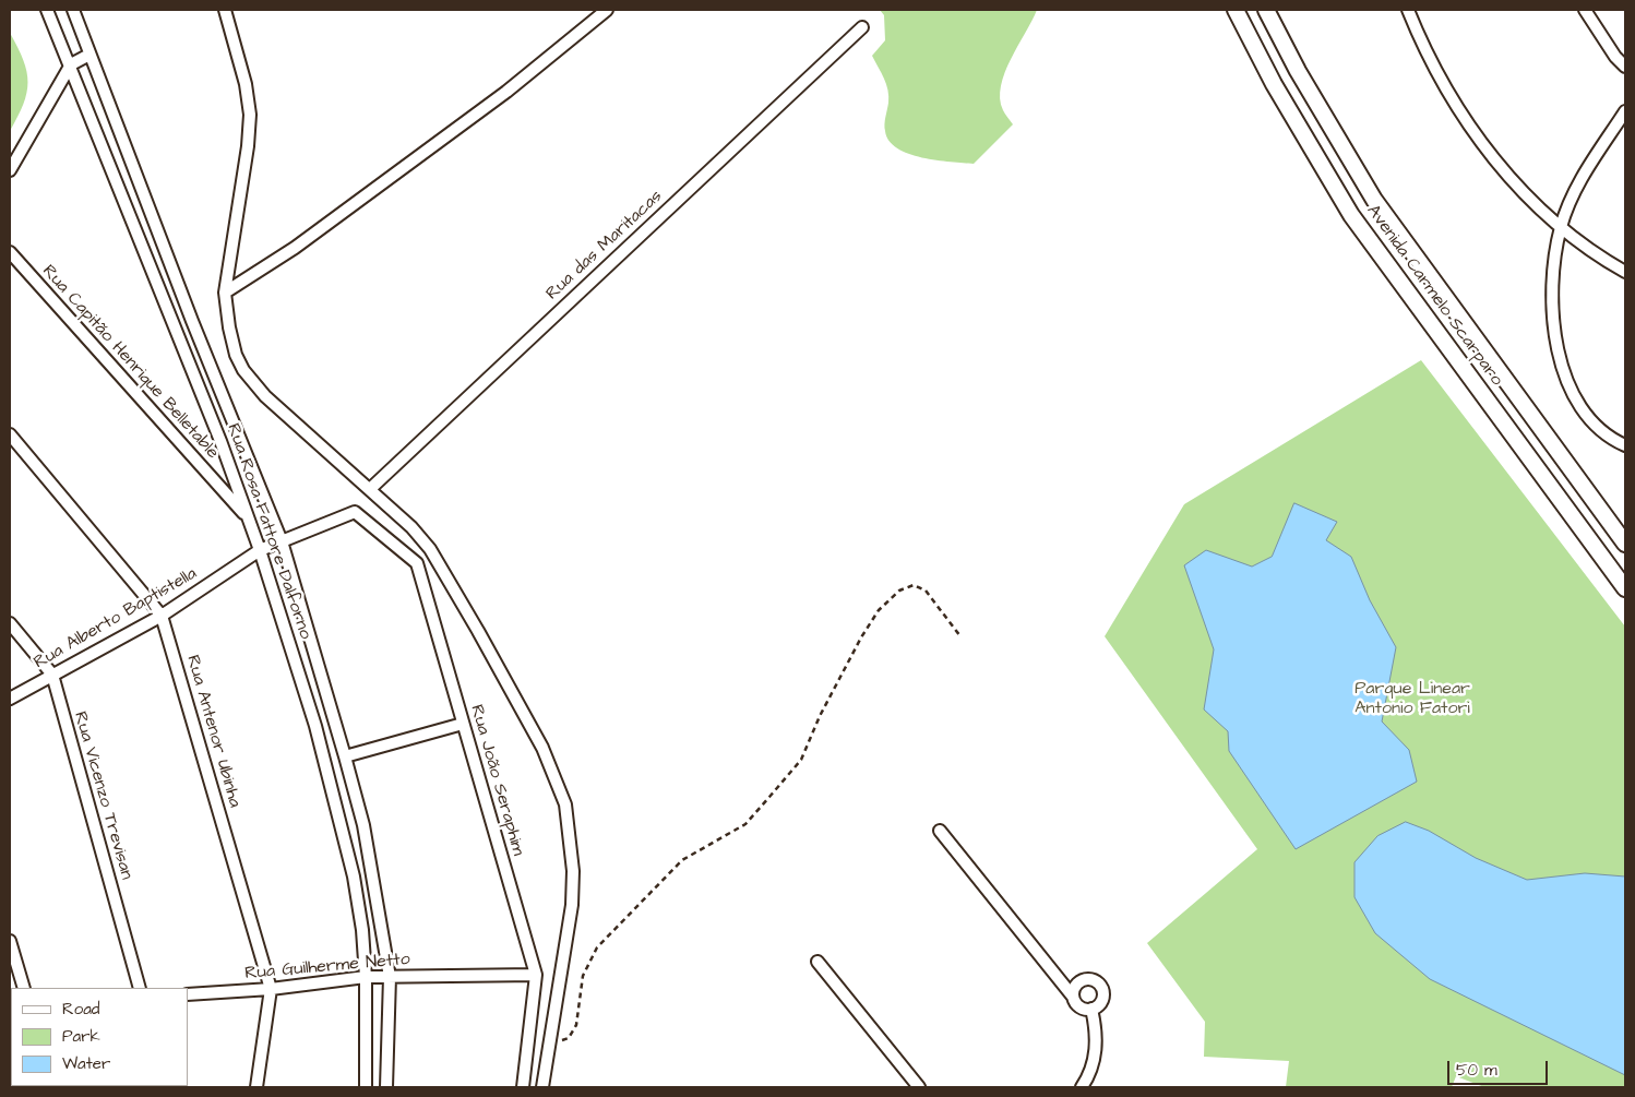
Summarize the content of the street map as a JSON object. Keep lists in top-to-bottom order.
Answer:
{
  "streets": {
    "main road": ["Avenida Carmelo Scarparo"],
    "street": [
      "Rua das Maritacas",
      "Rua Capitão Henrique Belletable",
      "Rua Rosa Fattore Dalforno",
      "Rua Alberto Baptistella",
      "Rua Antenor Ubinha",
      "Rua João Seraphim",
      "Rua Vicenzo Trevisan",
      "Rua Guilherme Netto"
    ]
  },
  "crossings": [
    ["Rua Capitão Henrique Belletable", "Rua Rosa Fattore Dalforno"],
    ["Rua Rosa Fattore Dalforno", "Rua Alberto Baptistella"],
    ["Rua Rosa Fattore Dalforno", "Rua Guilherme Netto"],
    ["Rua Alberto Baptistella", "Rua Antenor Ubinha"],
    ["Rua Alberto Baptistella", "Rua João Seraphim"],
    ["Rua Alberto Baptistella", "Rua Vicenzo Trevisan"],
    ["Rua Antenor Ubinha", "Rua Guilherme Netto"],
    ["Rua João Seraphim", "Rua Guilherme Netto"]
  ],
  "parks": ["Parque Linear Antonio Fatori"],
  "legend": ["Road", "Park", "Water"],
  "scale_bar": "50 m"
}
